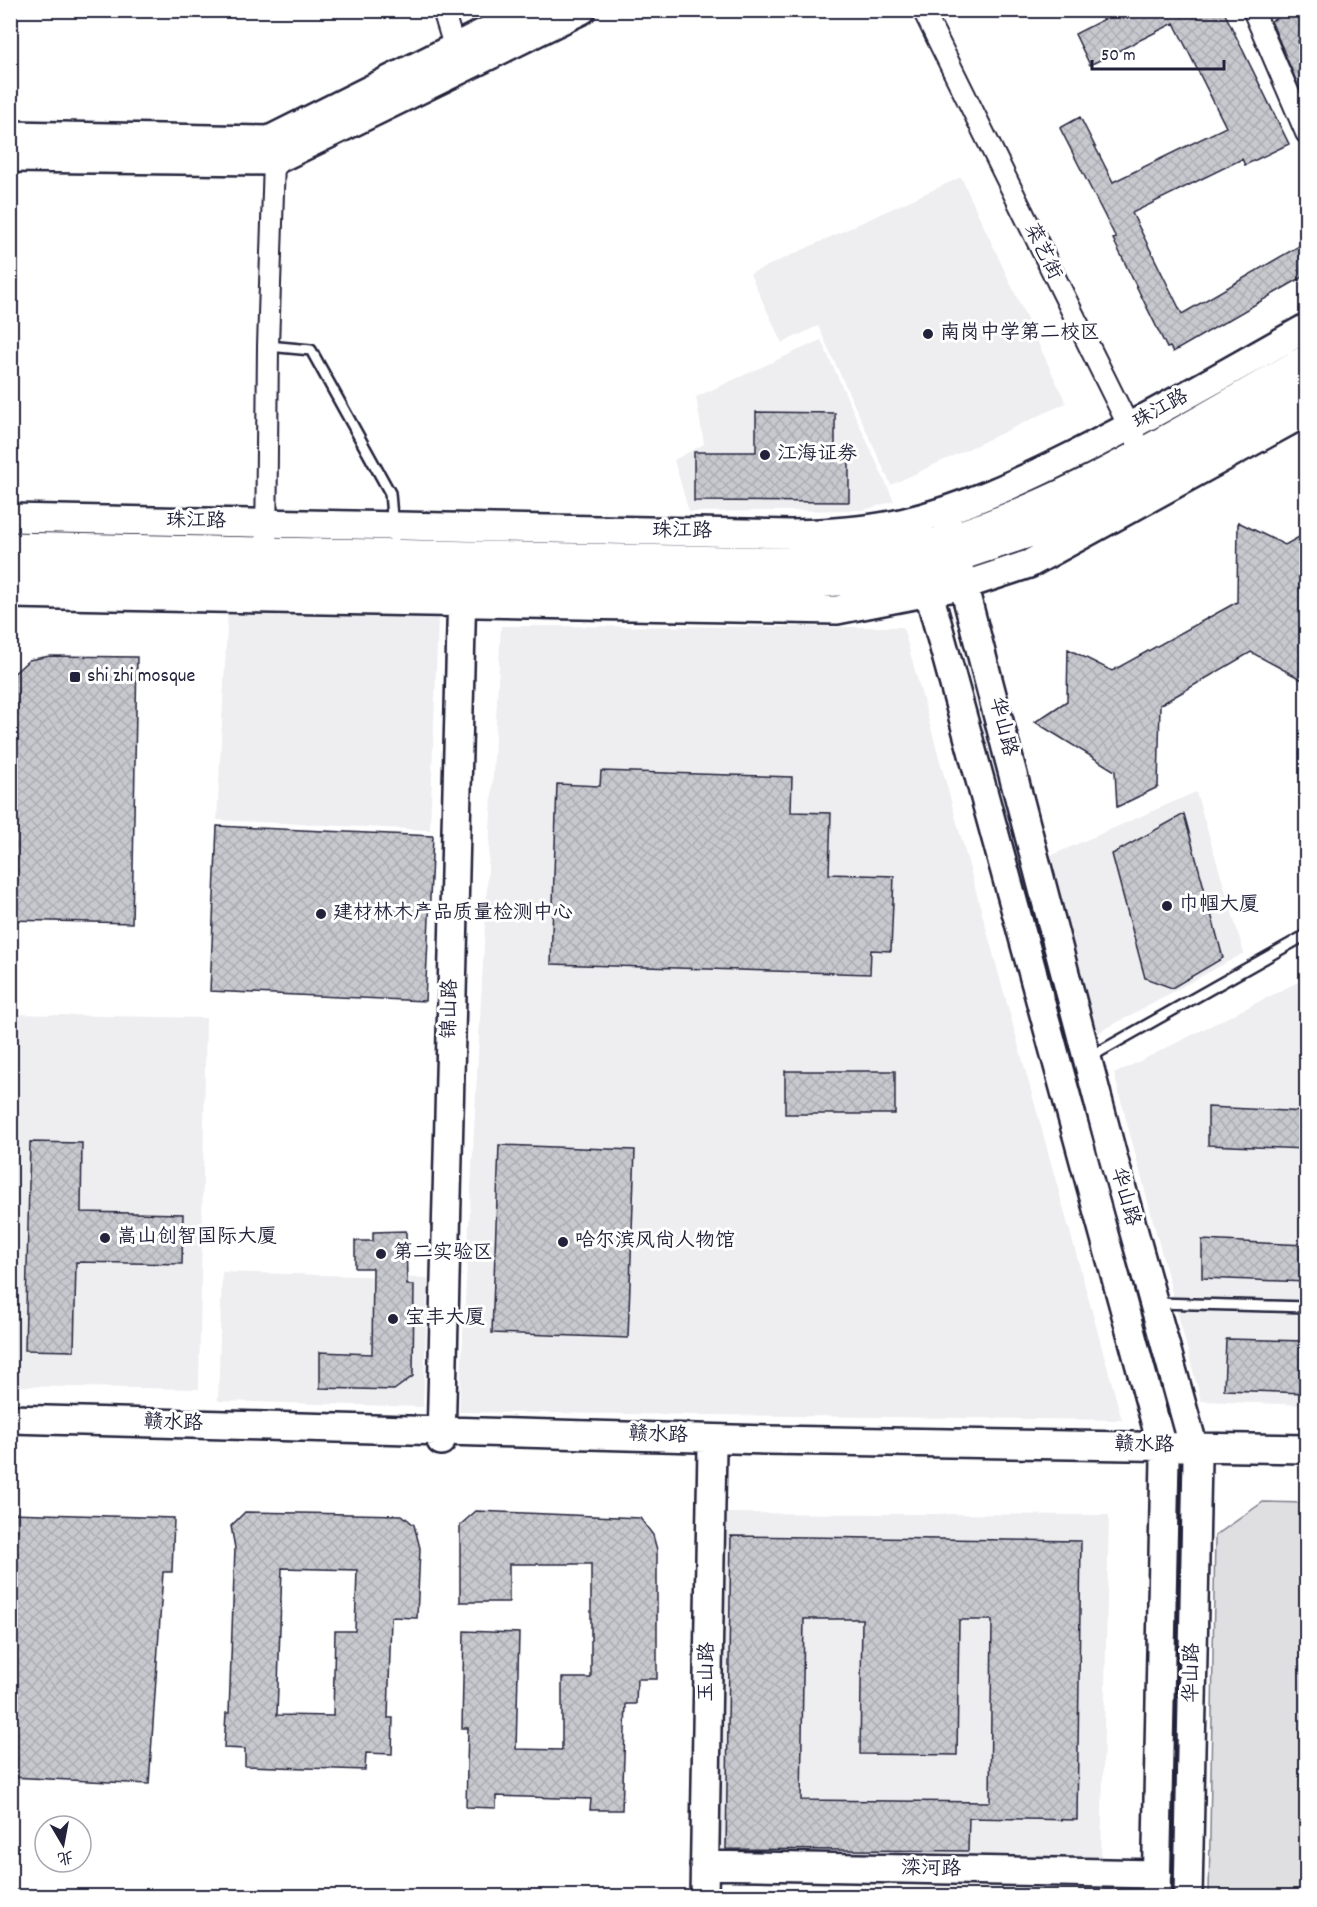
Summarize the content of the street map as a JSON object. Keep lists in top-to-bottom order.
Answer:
{
  "streets": {
    "main road": [
      "珠江路",
      "华山路",
      "锦山路",
      "赣水路",
      "玉山路",
      "滦河路"
    ],
    "street": ["菜艺街"]
  },
  "crossings": [
    ["菜艺街", "珠江路"],
    ["珠江路", "华山路"],
    ["珠江路", "锦山路"],
    ["华山路", "赣水路"],
    ["华山路", "滦河路"],
    ["锦山路", "赣水路"],
    ["赣水路", "玉山路"],
    ["玉山路", "滦河路"]
  ],
  "places": {
    "other": [
      "南岗中学第二校区",
      "江海证券",
      "巾帼大厦",
      "建材林木产品质量检测中心",
      "嵩山创智国际大厦",
      "哈尔滨风尚人物馆",
      "第二实验区",
      "宝丰大厦"
    ],
    "transit": ["shi zhi mosque"]
  },
  "scale_bar": "50 m",
  "north": "bottom"
}
